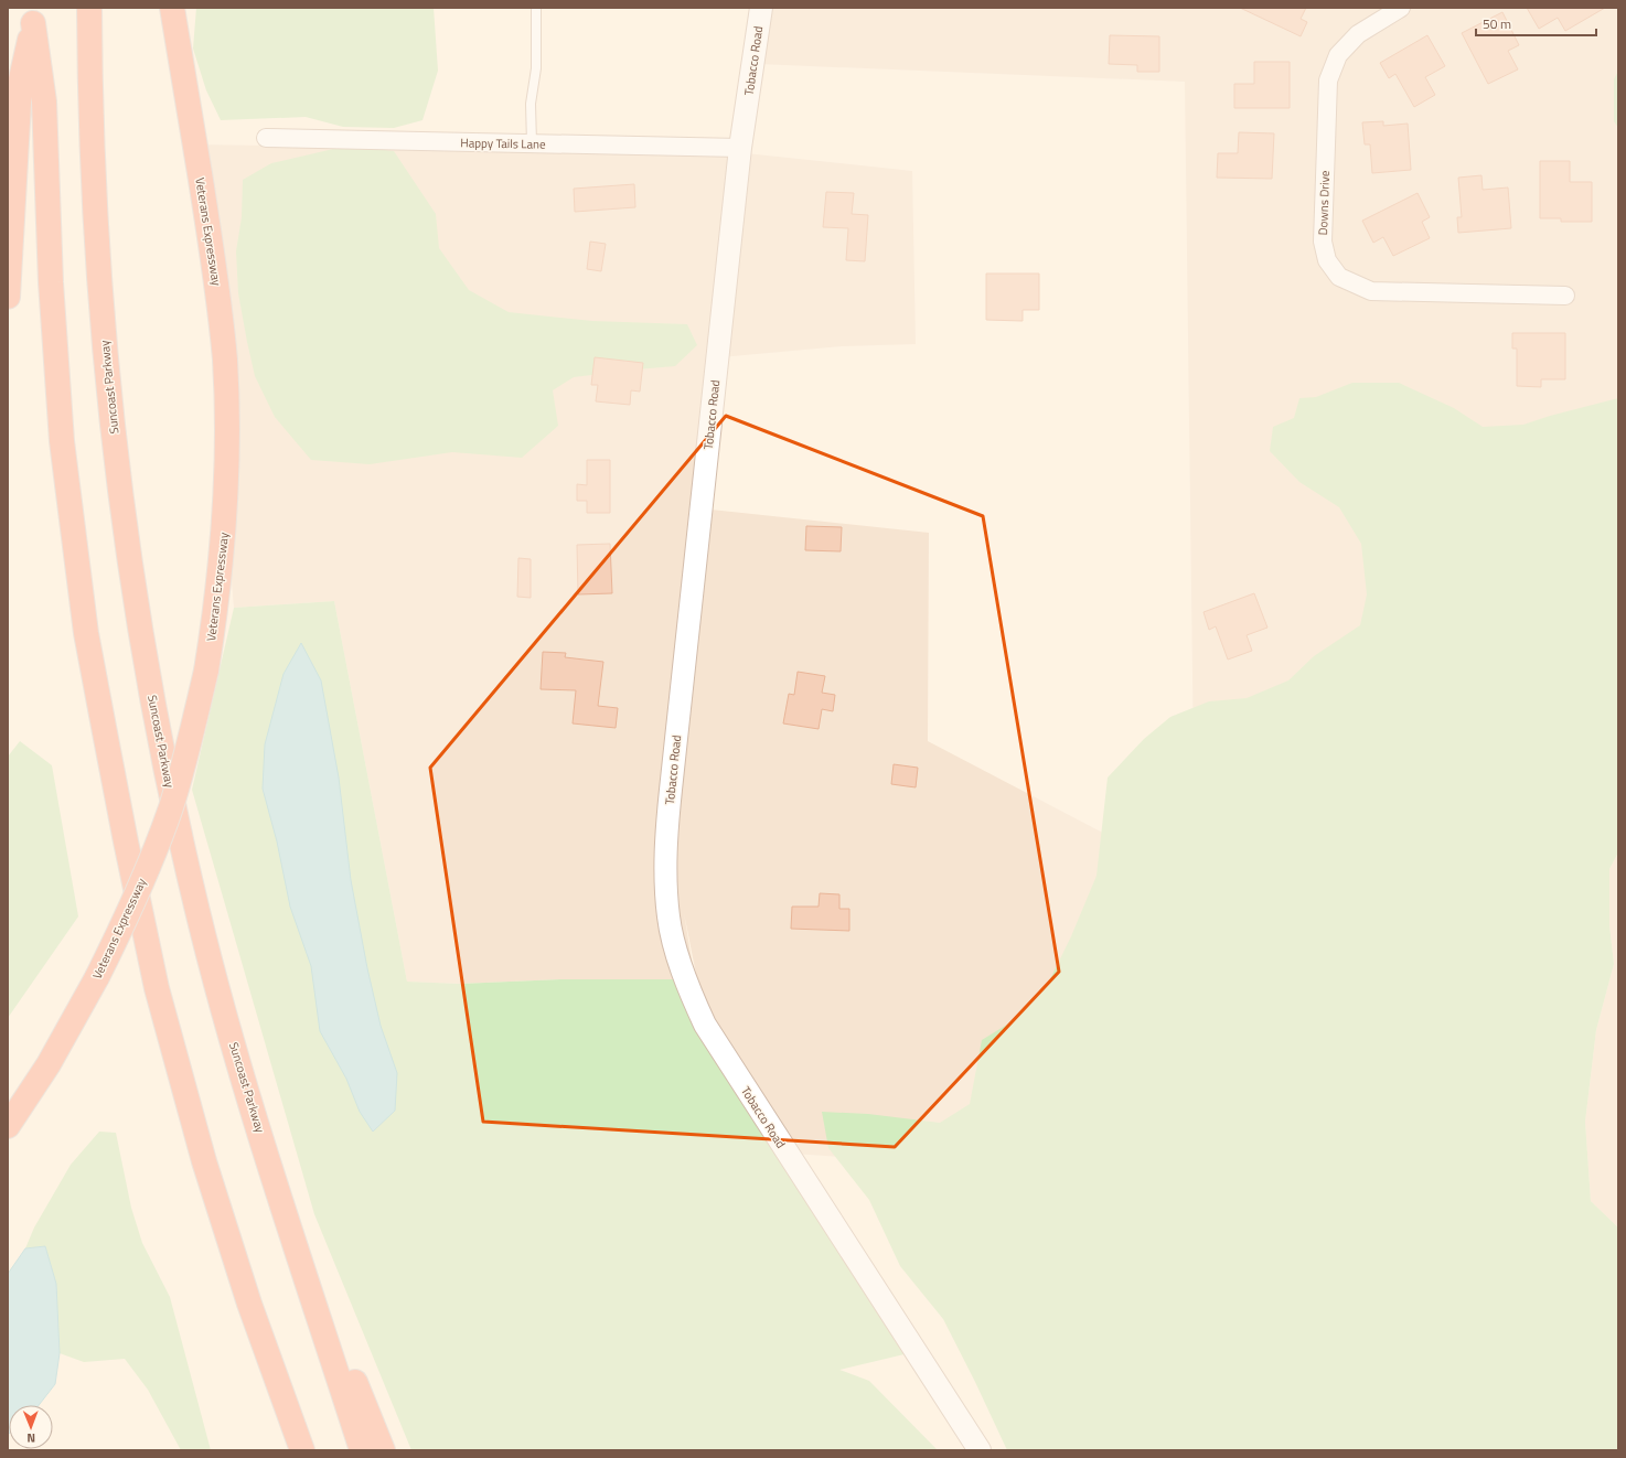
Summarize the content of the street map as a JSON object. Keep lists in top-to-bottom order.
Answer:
{
  "streets": {
    "highway": ["Veterans Expressway", "Suncoast Parkway"],
    "street": ["Tobacco Road", "Happy Tails Lane", "Downs Drive"]
  },
  "crossings": [
    ["Tobacco Road", "Happy Tails Lane"]
  ],
  "scale_bar": "50 m",
  "north": "bottom"
}
